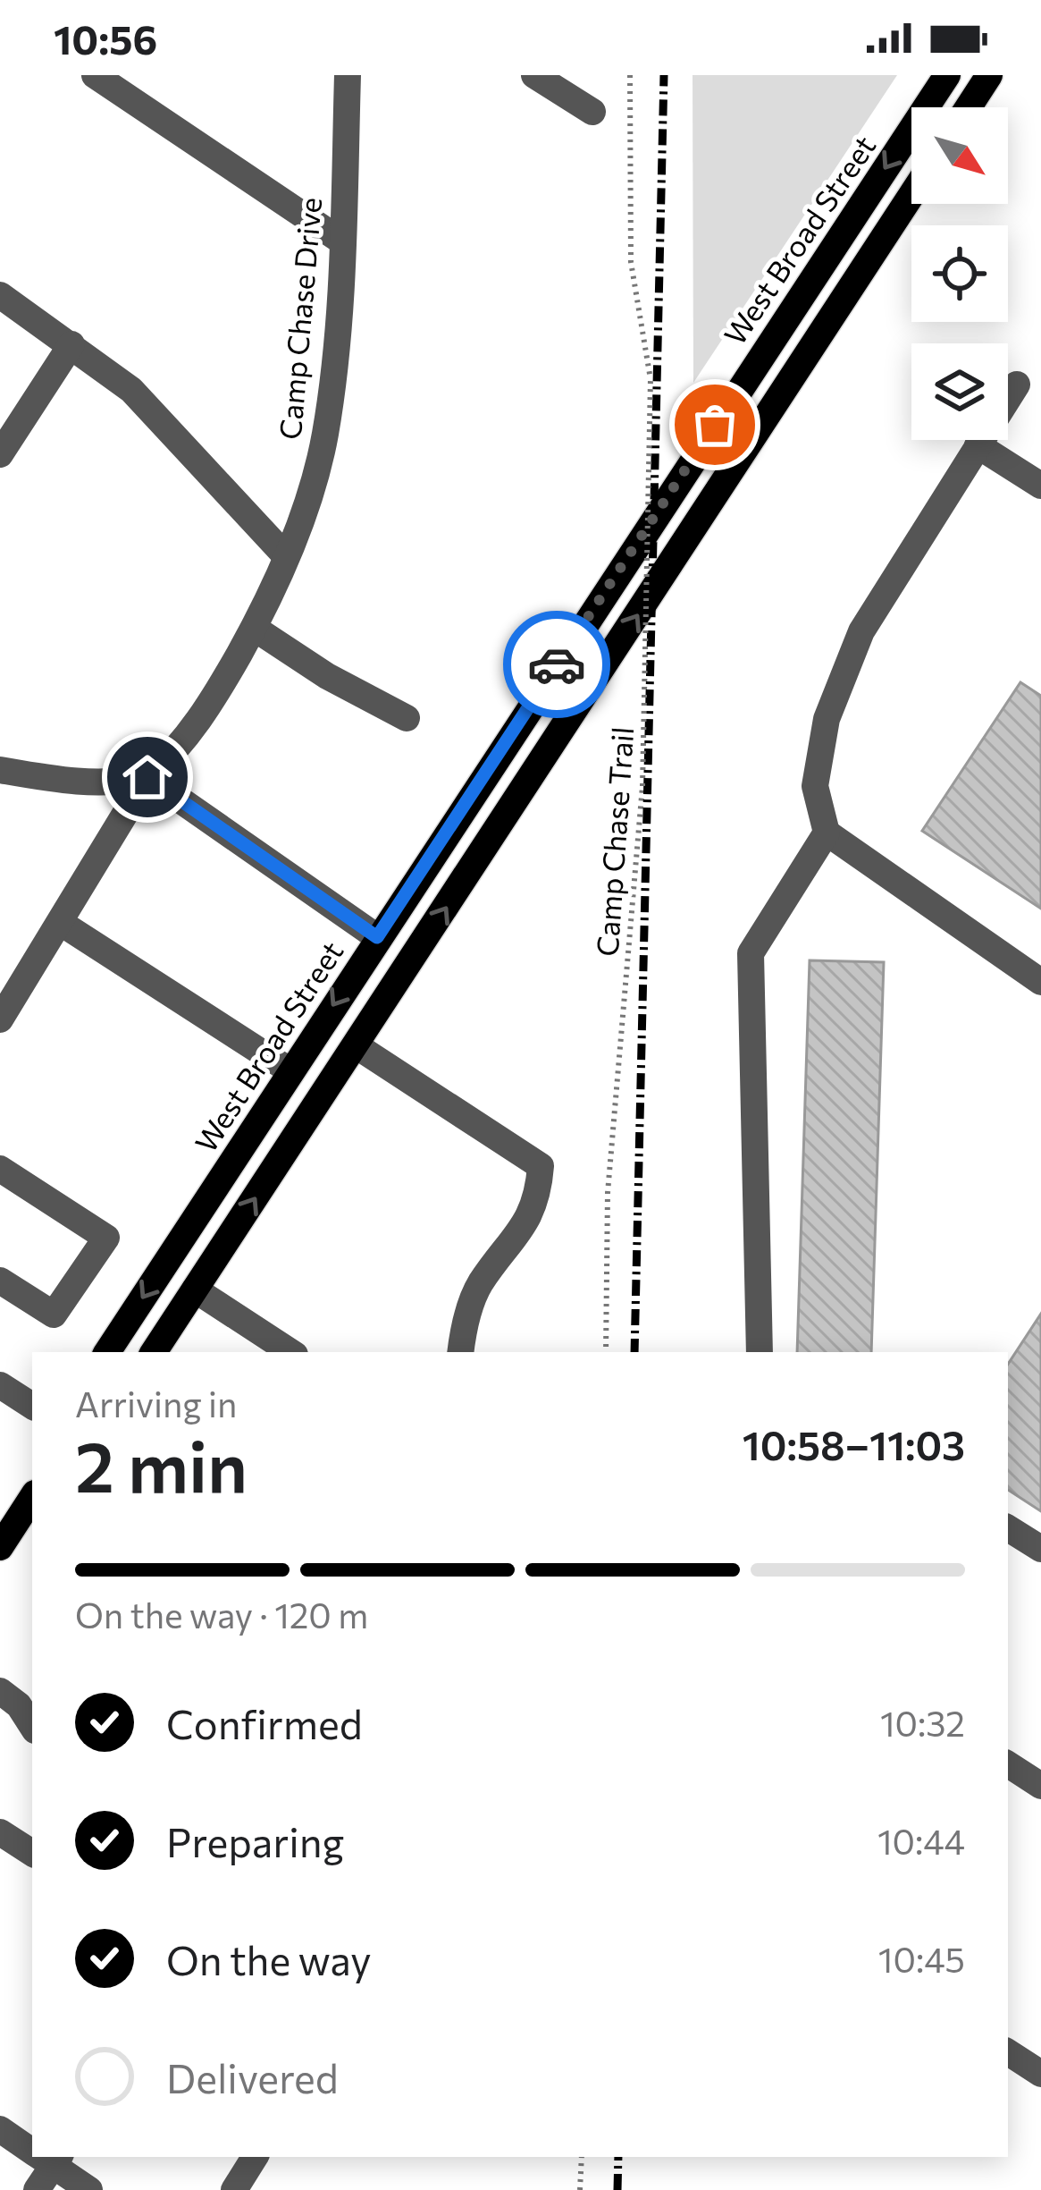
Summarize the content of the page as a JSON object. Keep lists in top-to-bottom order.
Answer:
{
  "streets": {
    "main road": ["West Broad Street"],
    "street": ["Camp Chase Drive"],
    "path": ["Camp Chase Trail"]
  },
  "north": "bottom right",
  "page": {
    "status": "10:56",
    "heading": ["2 min", "Arriving in", "10:58–11:03"],
    "bar": "On the way · 120 m",
    "list": [
      ["Confirmed", "10:32"],
      ["Preparing", "10:44"],
      ["On the way", "10:45"],
      "Delivered"
    ]
  }
}
